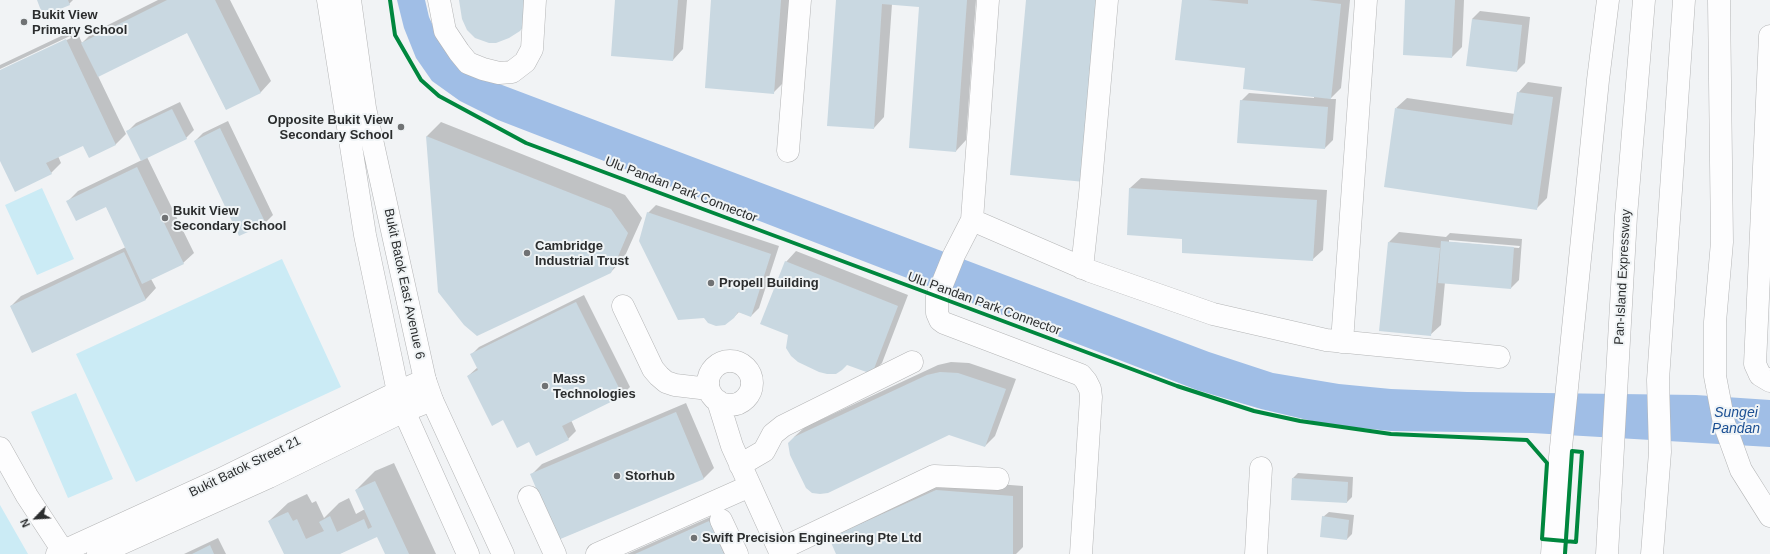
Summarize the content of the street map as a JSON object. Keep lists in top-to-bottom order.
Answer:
{
  "streets": {
    "main road": ["Pan-Island Expressway", "Bukit Batok East Avenue 6", "Bukit Batok Street 21"],
    "cycle path": ["Ulu Pandan Park Connector"]
  },
  "crossings": [
    ["Bukit Batok East Avenue 6", "Bukit Batok Street 21"]
  ],
  "water": ["Sungei Pandan"],
  "places": [
    "Bukit View Primary School",
    "Opposite Bukit View Secondary School",
    "Bukit View Secondary School",
    "Cambridge Industrial Trust",
    "Propell Building",
    "Mass Technologies",
    "Storhub",
    "Swift Precision Engineering Pte Ltd"
  ],
  "north": "bottom left"
}
